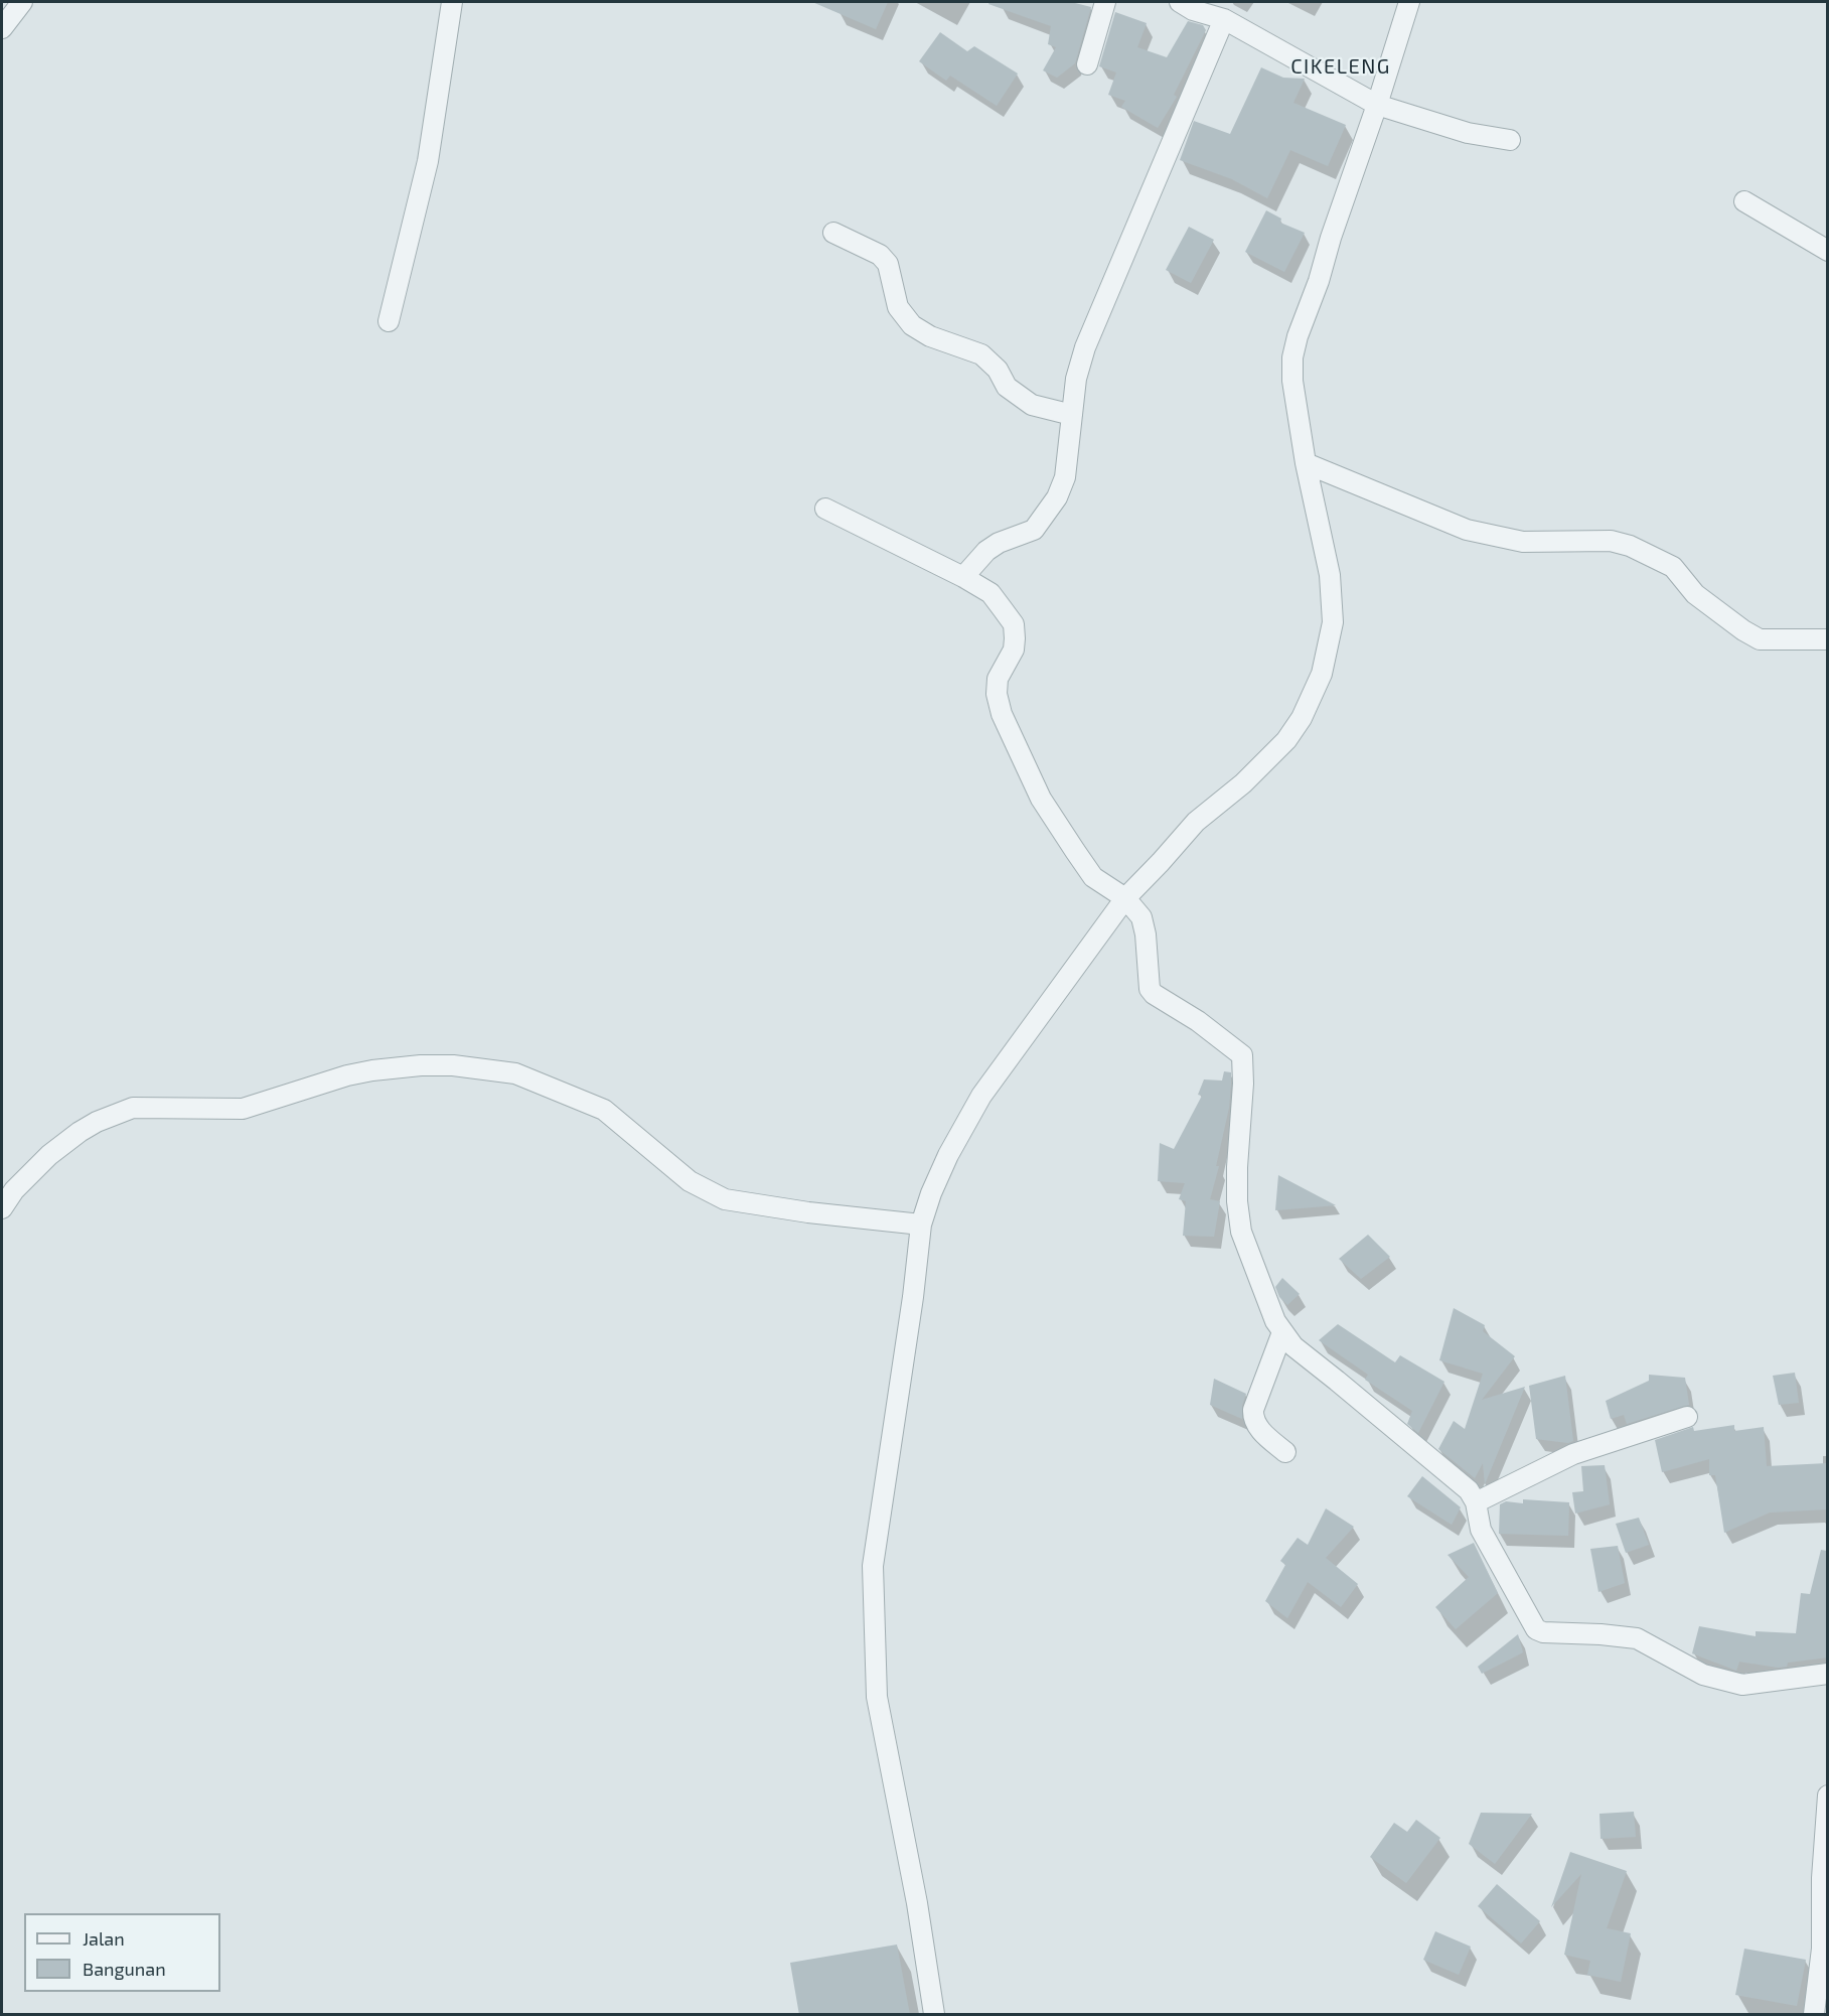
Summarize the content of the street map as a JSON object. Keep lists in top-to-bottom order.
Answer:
{
  "districts": ["CIKELENG"],
  "legend": ["Jalan", "Bangunan"]
}
